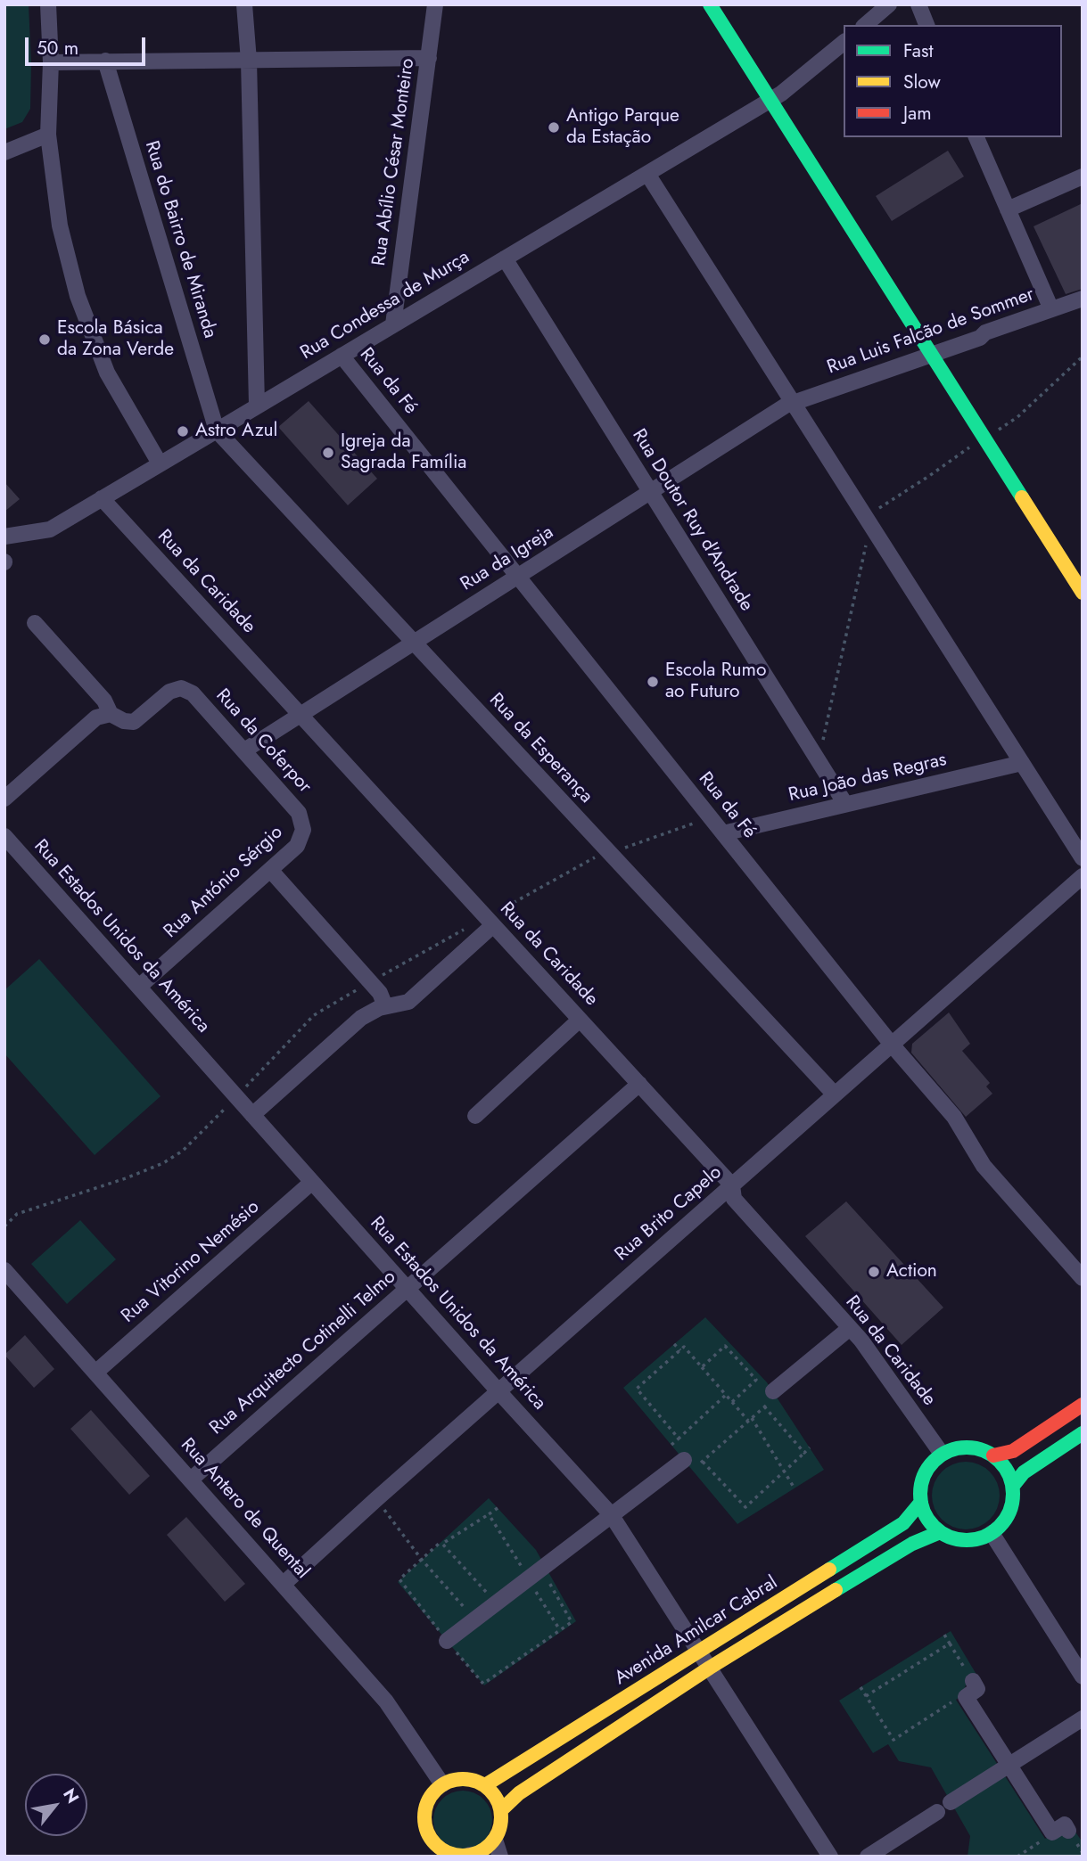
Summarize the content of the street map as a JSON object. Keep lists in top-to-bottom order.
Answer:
{
  "streets": {
    "street": [
      "Rua Abílio César Monteiro",
      "Rua do Bairro de Miranda",
      "Rua Condessa de Murça",
      "Rua Luis Falcão de Sommer",
      "Rua da Fé",
      "Rua Doutor Ruy d'Andrade",
      "Rua da Igreja",
      "Rua da Caridade",
      "Rua da Coferpor",
      "Rua da Esperança",
      "Rua João das Regras",
      "Rua António Sérgio",
      "Rua Estados Unidos da América",
      "Rua Brito Capelo",
      "Rua Vitorino Nemésio",
      "Rua Arquitecto Cotinelli Telmo",
      "Rua Antero de Quental",
      "Avenida Amilcar Cabral"
    ]
  },
  "crossings": [
    ["Rua Abílio César Monteiro", "Rua Condessa de Murça"],
    ["Rua do Bairro de Miranda", "Rua Condessa de Murça"],
    ["Rua do Bairro de Miranda", "Rua da Esperança"],
    ["Rua Condessa de Murça", "Rua da Fé"],
    ["Rua Condessa de Murça", "Rua Doutor Ruy d'Andrade"],
    ["Rua Condessa de Murça", "Rua da Caridade"],
    ["Rua Condessa de Murça", "Rua da Esperança"],
    ["Rua Luis Falcão de Sommer", "Rua da Igreja"],
    ["Rua da Fé", "Rua da Igreja"],
    ["Rua da Fé", "Rua João das Regras"],
    ["Rua da Fé", "Rua Brito Capelo"],
    ["Rua Doutor Ruy d'Andrade", "Rua da Igreja"],
    ["Rua Doutor Ruy d'Andrade", "Rua João das Regras"],
    ["Rua da Igreja", "Rua da Caridade"],
    ["Rua da Igreja", "Rua da Coferpor"],
    ["Rua da Igreja", "Rua da Esperança"],
    ["Rua da Caridade", "Rua Brito Capelo"],
    ["Rua da Caridade", "Rua Arquitecto Cotinelli Telmo"],
    ["Rua da Caridade", "Avenida Amilcar Cabral"],
    ["Rua da Coferpor", "Rua António Sérgio"],
    ["Rua da Esperança", "Rua Brito Capelo"],
    ["Rua António Sérgio", "Rua Estados Unidos da América"],
    ["Rua Estados Unidos da América", "Rua Brito Capelo"],
    ["Rua Estados Unidos da América", "Rua Vitorino Nemésio"],
    ["Rua Estados Unidos da América", "Rua Arquitecto Cotinelli Telmo"],
    ["Rua Estados Unidos da América", "Avenida Amilcar Cabral"],
    ["Rua Brito Capelo", "Rua Antero de Quental"],
    ["Rua Vitorino Nemésio", "Rua Antero de Quental"],
    ["Rua Arquitecto Cotinelli Telmo", "Rua Antero de Quental"],
    ["Rua Antero de Quental", "Avenida Amilcar Cabral"]
  ],
  "places": [
    "Antigo Parque da Estação",
    "Escola Básica da Zona Verde",
    "Astro Azul",
    "Igreja da Sagrada Família",
    "Escola Rumo ao Futuro",
    "Action"
  ],
  "legend": ["Fast", "Slow", "Jam"],
  "scale_bar": "50 m",
  "north": "top right"
}
